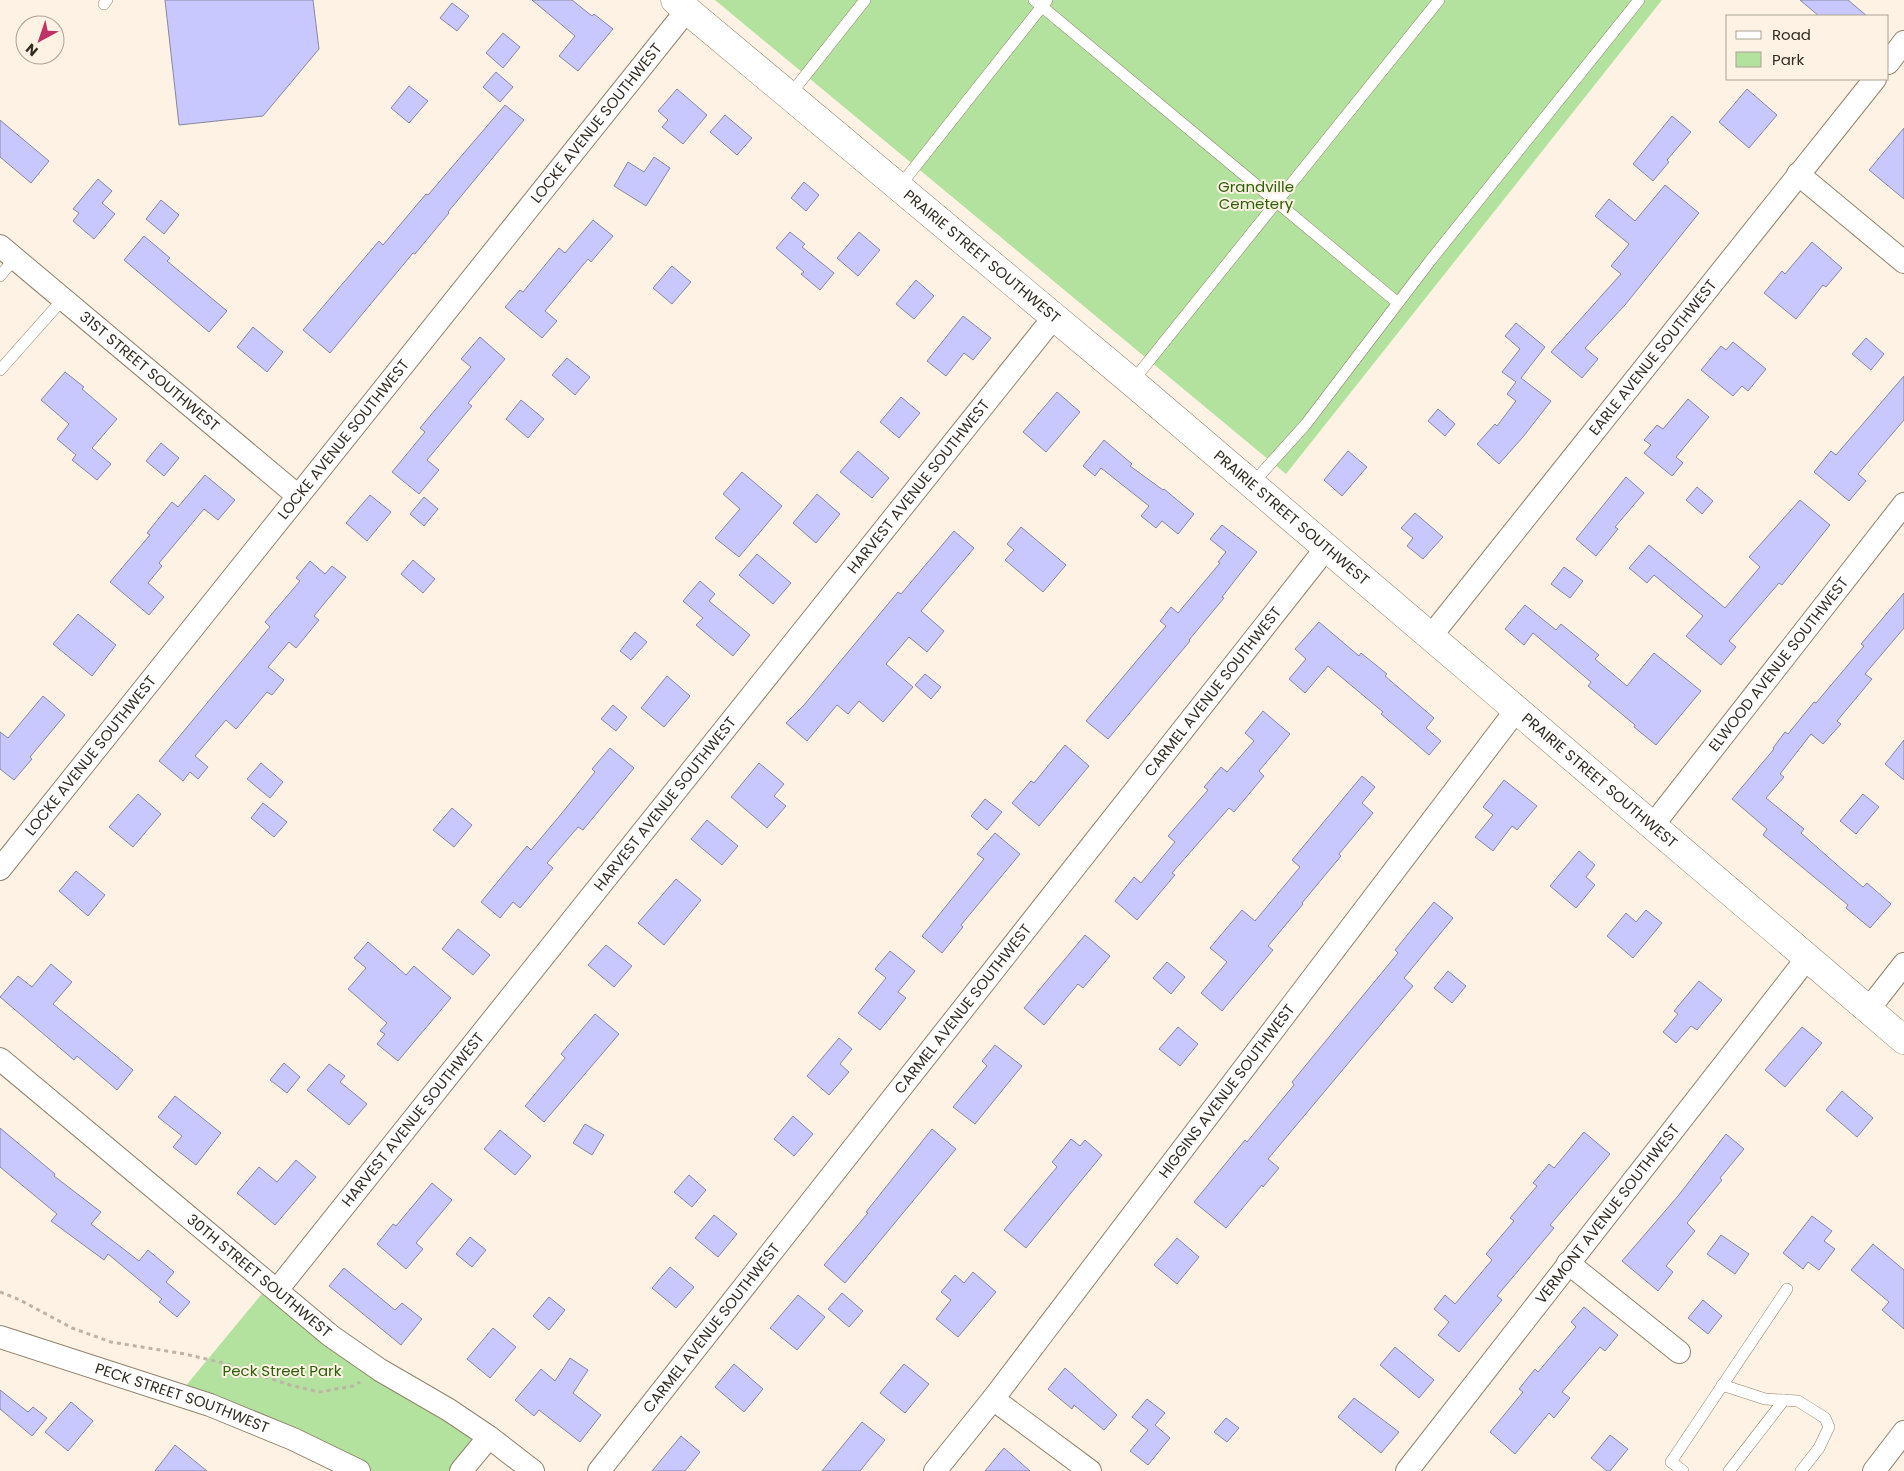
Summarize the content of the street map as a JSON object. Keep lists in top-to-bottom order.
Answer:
{
  "streets": {
    "street": [
      "LOCKE AVENUE SOUTHWEST",
      "PRAIRIE STREET SOUTHWEST",
      "EARLE AVENUE SOUTHWEST",
      "31ST STREET SOUTHWEST",
      "HARVEST AVENUE SOUTHWEST",
      "ELWOOD AVENUE SOUTHWEST",
      "CARMEL AVENUE SOUTHWEST",
      "HIGGINS AVENUE SOUTHWEST",
      "VERMONT AVENUE SOUTHWEST",
      "30TH STREET SOUTHWEST",
      "PECK STREET SOUTHWEST"
    ]
  },
  "crossings": [
    ["LOCKE AVENUE SOUTHWEST", "PRAIRIE STREET SOUTHWEST"],
    ["LOCKE AVENUE SOUTHWEST", "31ST STREET SOUTHWEST"],
    ["PRAIRIE STREET SOUTHWEST", "EARLE AVENUE SOUTHWEST"],
    ["PRAIRIE STREET SOUTHWEST", "HARVEST AVENUE SOUTHWEST"],
    ["PRAIRIE STREET SOUTHWEST", "ELWOOD AVENUE SOUTHWEST"],
    ["PRAIRIE STREET SOUTHWEST", "CARMEL AVENUE SOUTHWEST"],
    ["PRAIRIE STREET SOUTHWEST", "HIGGINS AVENUE SOUTHWEST"],
    ["PRAIRIE STREET SOUTHWEST", "VERMONT AVENUE SOUTHWEST"],
    ["HARVEST AVENUE SOUTHWEST", "30TH STREET SOUTHWEST"]
  ],
  "parks": ["Grandville Cemetery", "Peck Street Park"],
  "legend": ["Road", "Park"],
  "north": "bottom left"
}
